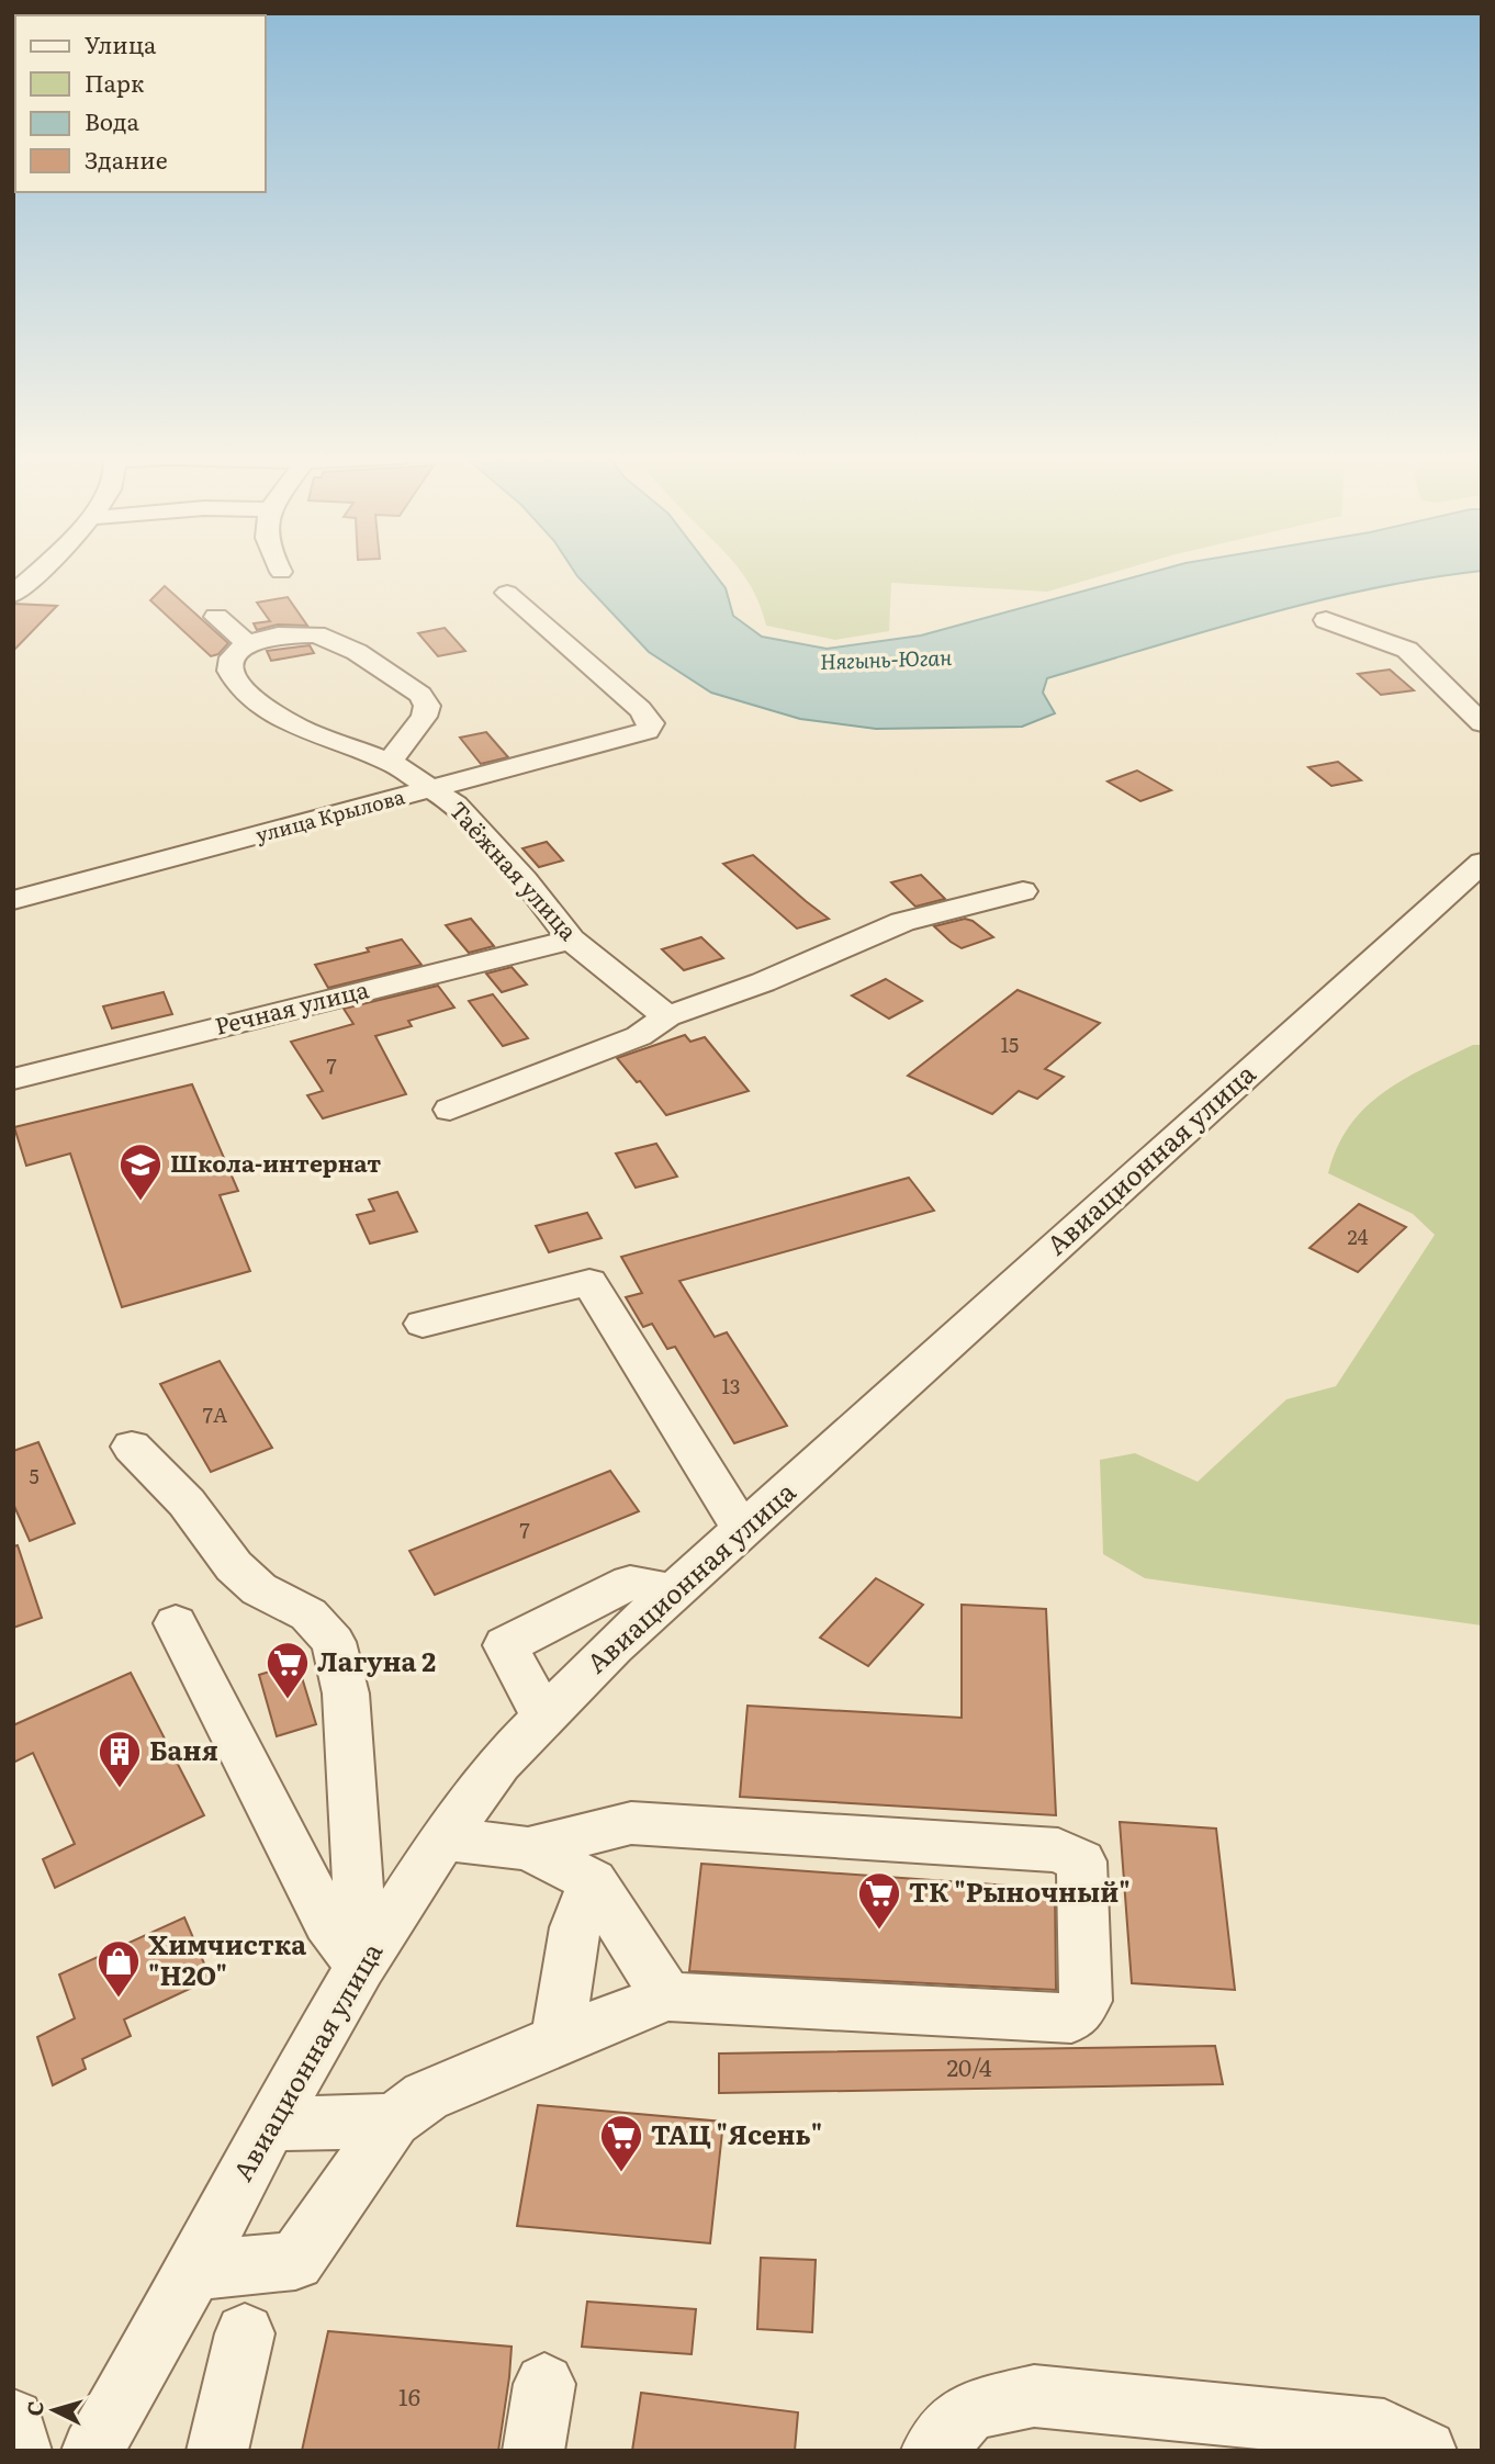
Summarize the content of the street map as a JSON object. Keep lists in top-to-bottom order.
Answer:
{
  "streets": {
    "street": [
      "улица Крылова",
      "Таёжная улица",
      "Речная улица",
      "Авиационная улица"
    ]
  },
  "crossings": [
    ["улица Крылова", "Таёжная улица"],
    ["Таёжная улица", "Речная улица"]
  ],
  "water": ["Нягынь-Юган"],
  "places": {
    "school or university": ["Школа-интернат"],
    "supermarket": ["Лагуна 2", "ТК \"Рыночный\"", "ТАЦ \"Ясень\""],
    "building": ["Баня"],
    "shop": ["Химчистка \"H2O\""]
  },
  "house_numbers": [
    "15",
    "7",
    "24",
    "13",
    "7А",
    "5",
    "7",
    "20/4",
    "16"
  ],
  "legend": [
    "Улица",
    "Парк",
    "Вода",
    "Здание"
  ],
  "north": "left"
}
